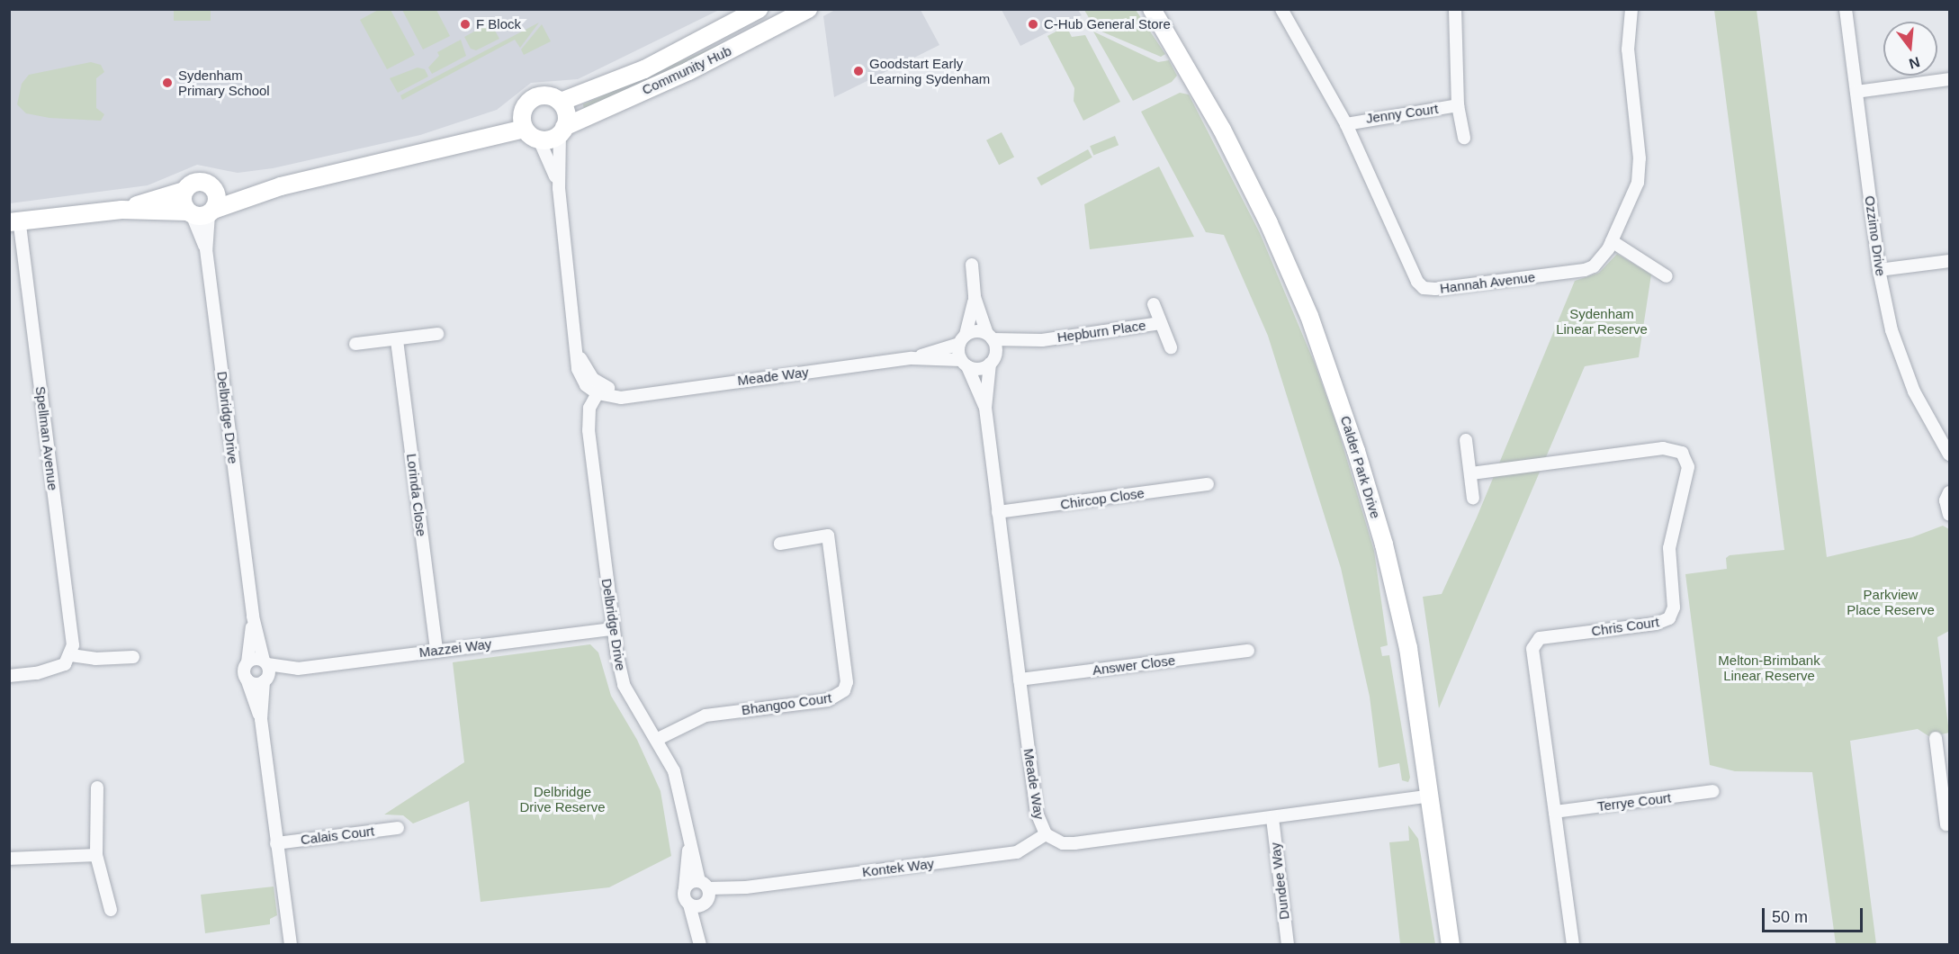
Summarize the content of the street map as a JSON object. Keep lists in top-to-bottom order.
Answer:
{
  "streets": {
    "street": [
      "Community Hub",
      "Jenny Court",
      "Ozzimo Drive",
      "Hannah Avenue",
      "Hepburn Place",
      "Meade Way",
      "Delbridge Drive",
      "Spellman Avenue",
      "Calder Park Drive",
      "Lorinda Close",
      "Chircop Close",
      "Chris Court",
      "Mazzei Way",
      "Answer Close",
      "Bhangoo Court",
      "Terrye Court",
      "Calais Court",
      "Kontek Way",
      "Dundee Way"
    ]
  },
  "crossings": [
    ["Jenny Court", "Hannah Avenue"],
    ["Hepburn Place", "Meade Way"],
    ["Meade Way", "Delbridge Drive"],
    ["Meade Way", "Calder Park Drive"],
    ["Meade Way", "Chircop Close"],
    ["Meade Way", "Answer Close"],
    ["Meade Way", "Kontek Way"],
    ["Meade Way", "Dundee Way"],
    ["Delbridge Drive", "Mazzei Way"],
    ["Delbridge Drive", "Bhangoo Court"],
    ["Delbridge Drive", "Kontek Way"],
    ["Lorinda Close", "Mazzei Way"],
    ["Chris Court", "Terrye Court"]
  ],
  "parks": [
    "Sydenham Linear Reserve",
    "Parkview Place Reserve",
    "Melton-Brimbank Linear Reserve",
    "Delbridge Drive Reserve"
  ],
  "places": [
    "F Block",
    "C-Hub General Store",
    "Goodstart Early Learning Sydenham",
    "Sydenham Primary School"
  ],
  "scale_bar": "50 m",
  "north": "bottom"
}
